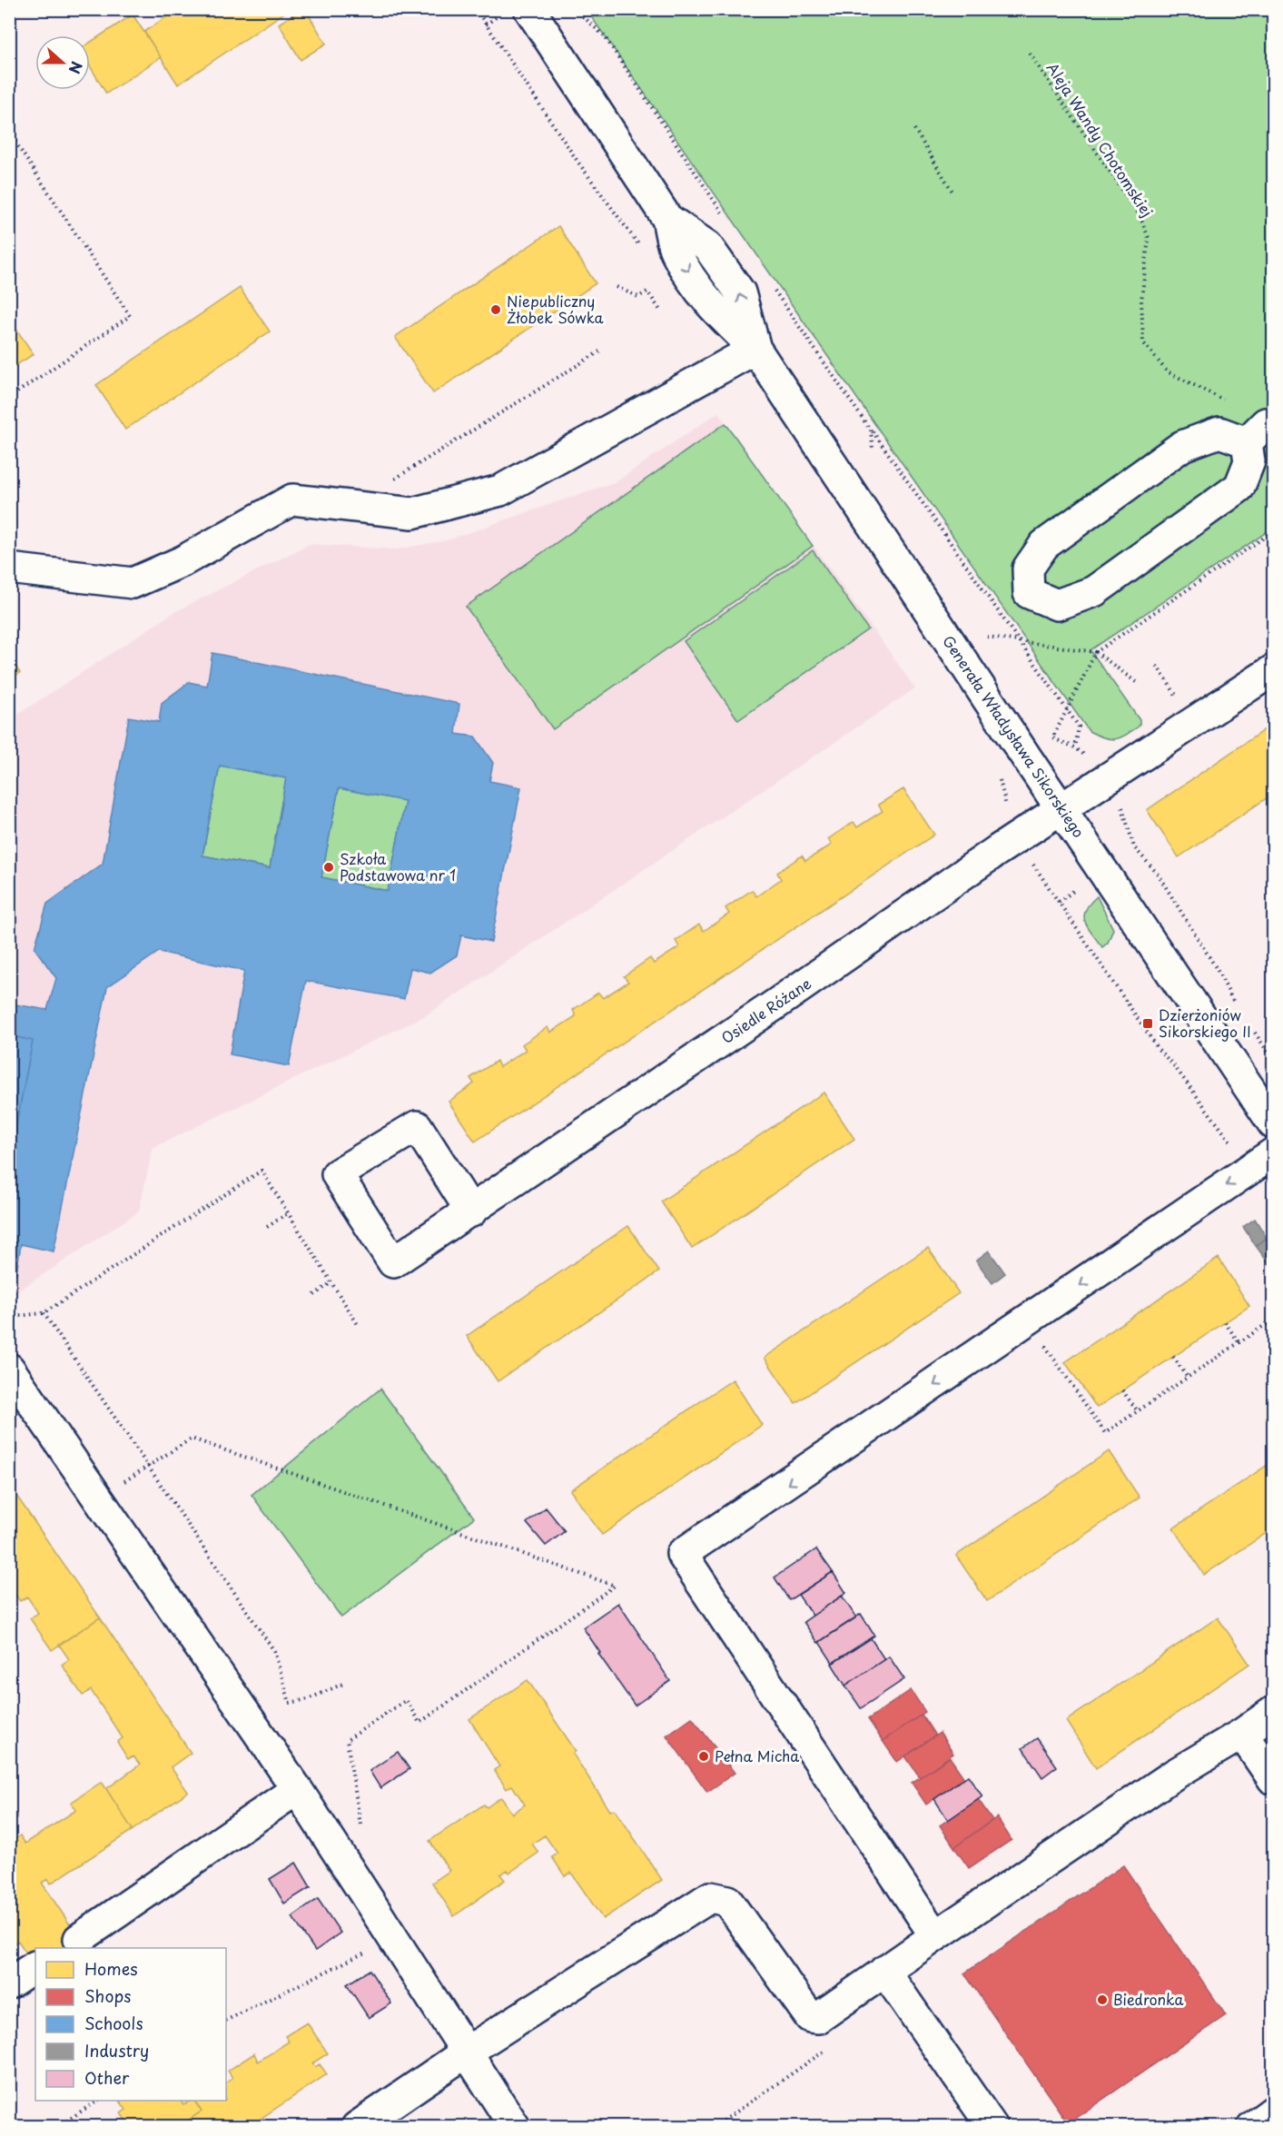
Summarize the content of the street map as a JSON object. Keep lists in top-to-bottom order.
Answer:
{
  "streets": {
    "street": ["Generała Władysława Sikorskiego", "Osiedle Różane"],
    "path": ["Aleja Wandy Chotomskiej"]
  },
  "crossings": [
    ["Generała Władysława Sikorskiego", "Osiedle Różane"]
  ],
  "places": {
    "other": [
      "Niepubliczny Żłobek Sówka",
      "Szkoła Podstawowa nr 1",
      "Pełna Micha",
      "Biedronka"
    ],
    "transit": ["Dzierżoniów Sikorskiego II"]
  },
  "legend": [
    "Homes",
    "Shops",
    "Schools",
    "Industry",
    "Other"
  ],
  "north": "right"
}
